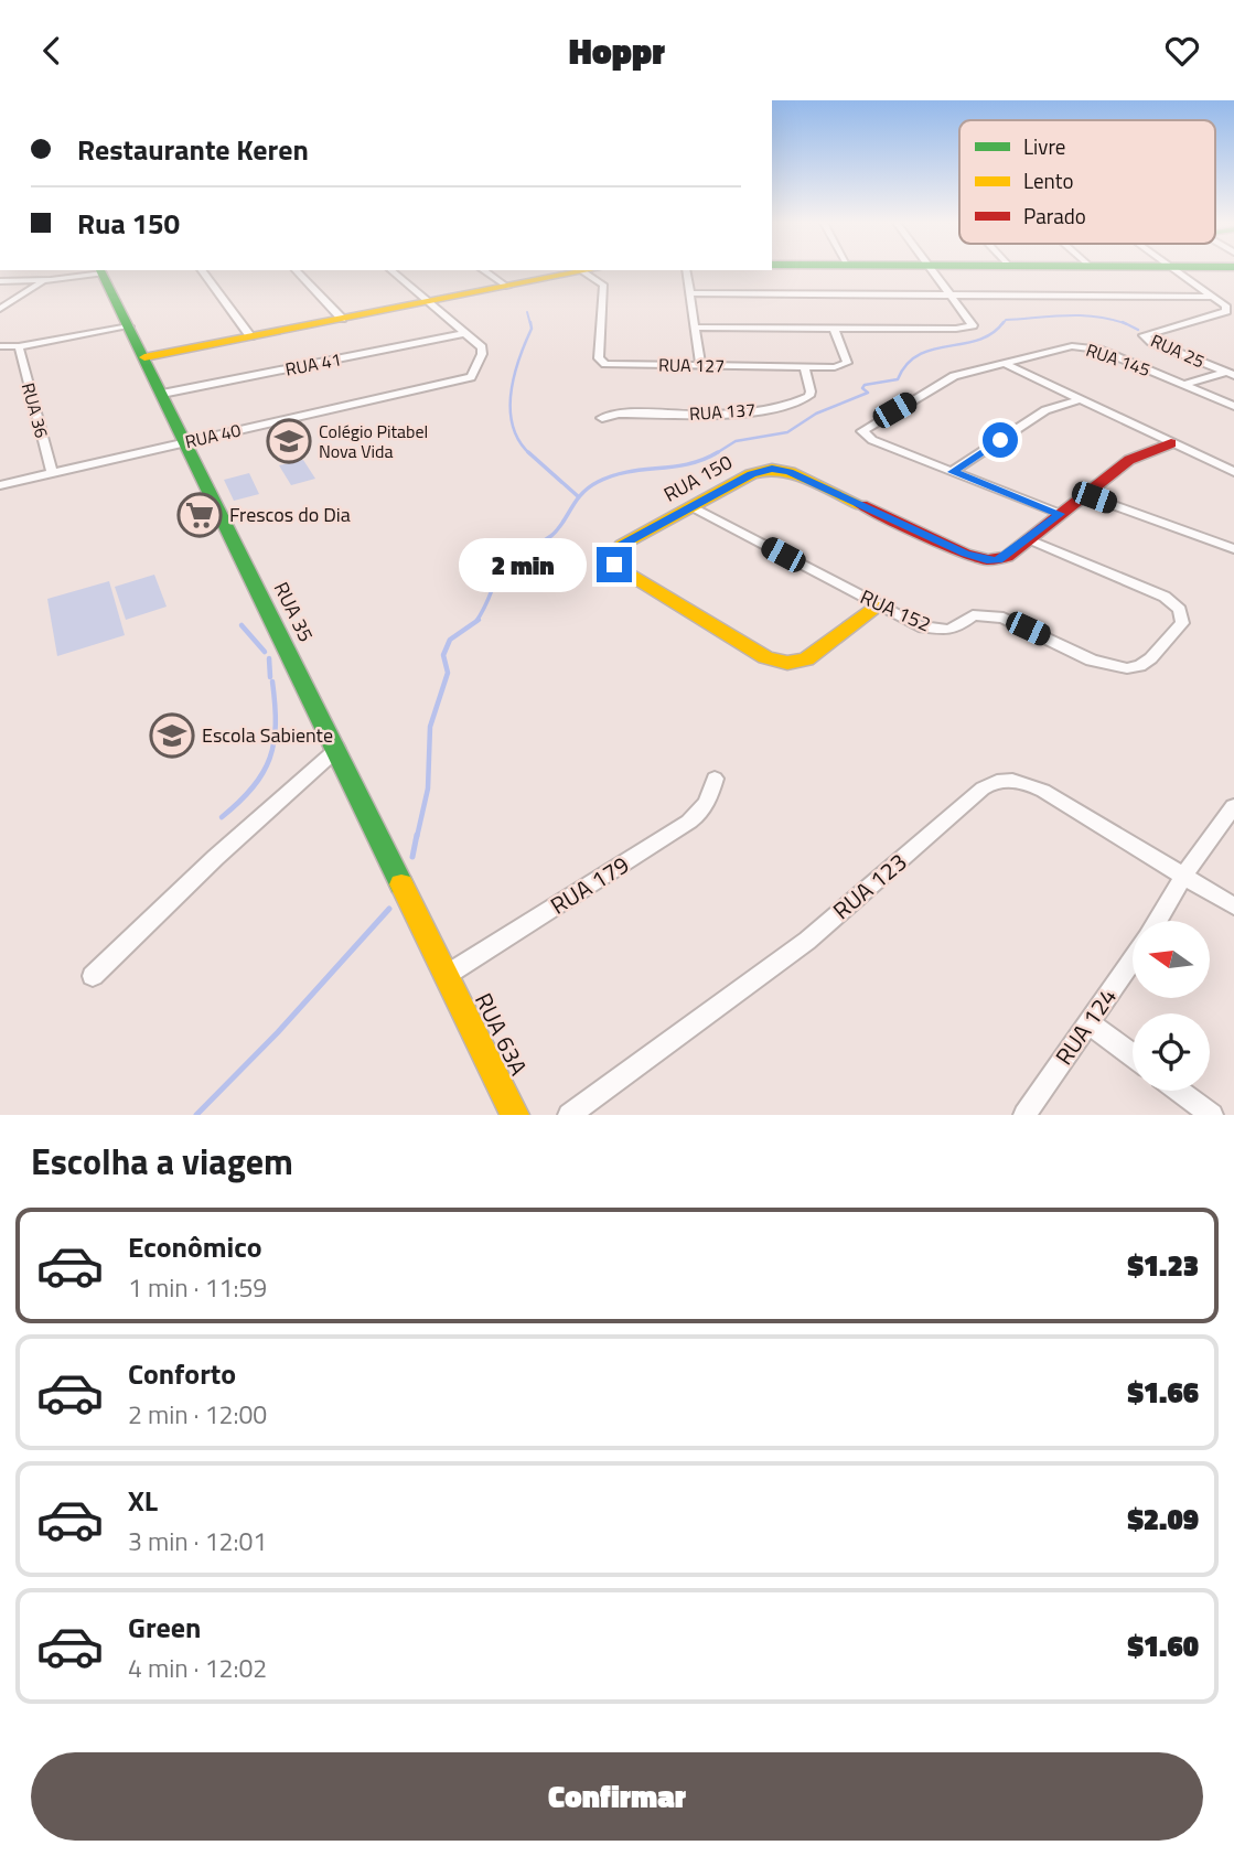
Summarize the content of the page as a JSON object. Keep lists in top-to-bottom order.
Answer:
{
  "streets": {
    "street": [
      "RUA 25",
      "RUA 145",
      "RUA 41",
      "RUA 127",
      "RUA 36",
      "RUA 137",
      "RUA 40",
      "RUA 150",
      "RUA 152",
      "RUA 35",
      "RUA 179",
      "RUA 123",
      "RUA 124",
      "RUA 63A"
    ]
  },
  "crossings": [
    ["RUA 41", "RUA 35"],
    ["RUA 127", "RUA 137"],
    ["RUA 36", "RUA 40"],
    ["RUA 40", "RUA 35"],
    ["RUA 150", "RUA 152"],
    ["RUA 35", "RUA 179"],
    ["RUA 35", "RUA 63A"],
    ["RUA 179", "RUA 63A"],
    ["RUA 123", "RUA 124"]
  ],
  "places": {
    "school or university": ["Colégio Pitabel Nova Vida", "Escola Sabiente"],
    "supermarket": ["Frescos do Dia"]
  },
  "legend": ["Livre", "Lento", "Parado"],
  "north": "left",
  "page": {
    "header": "Hoppr",
    "banner": ["Restaurante Keren", "Rua 150"],
    "bubble": "2 min",
    "heading": "Escolha a viagem",
    "list": [
      {
        "name": "Econômico",
        "note": "1 min · 11:59",
        "value": "$1.23"
      },
      {
        "name": "Conforto",
        "note": "2 min · 12:00",
        "value": "$1.66"
      },
      {
        "name": "XL",
        "note": "3 min · 12:01",
        "value": "$2.09"
      },
      {
        "name": "Green",
        "note": "4 min · 12:02",
        "value": "$1.60"
      }
    ],
    "buttons": "Confirmar"
  }
}
